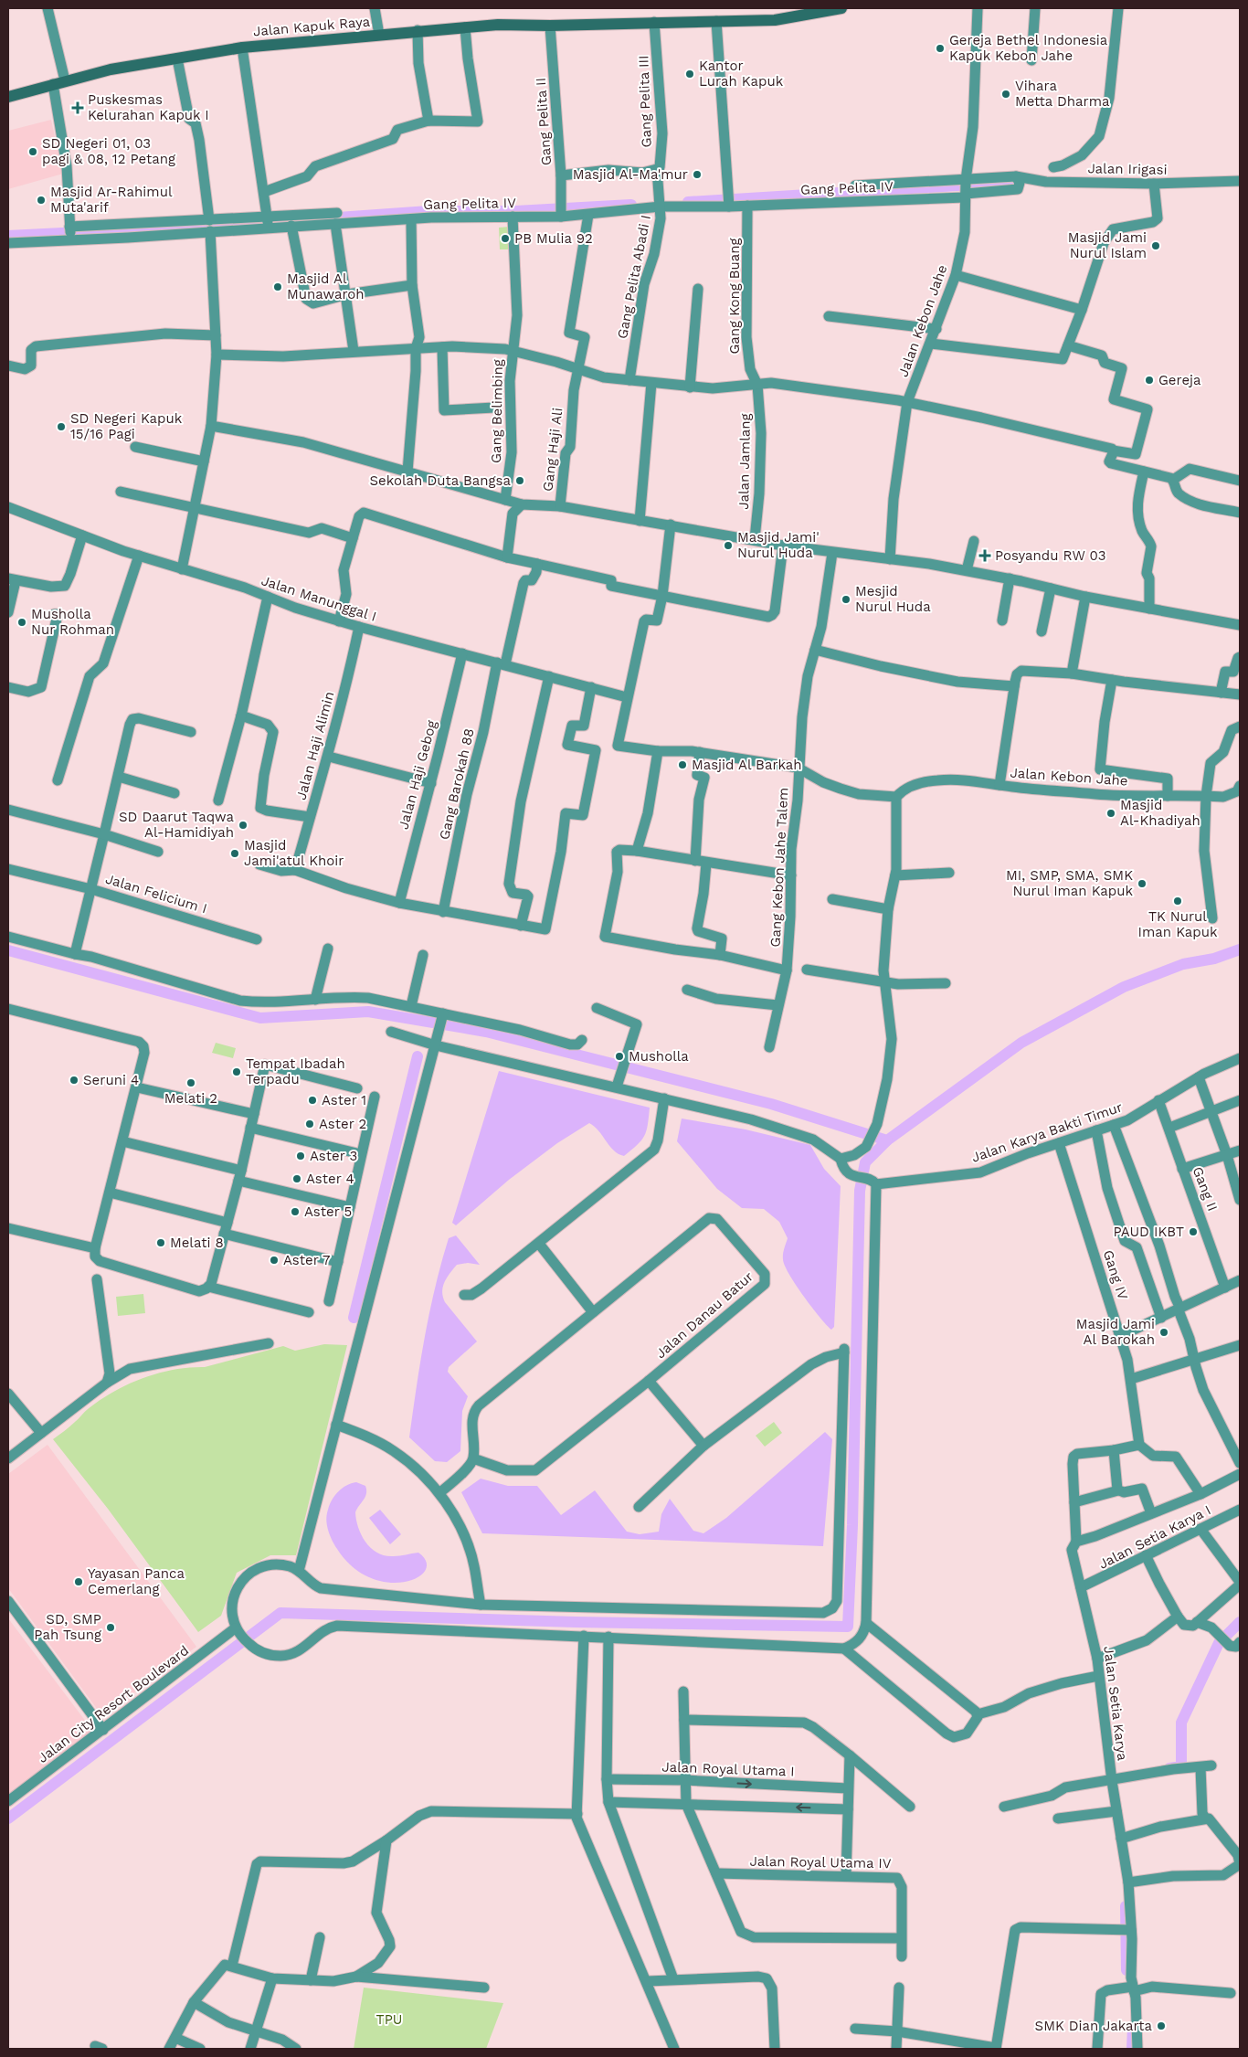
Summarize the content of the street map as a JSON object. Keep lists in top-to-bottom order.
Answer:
{
  "streets": {
    "main road": ["Jalan Kapuk Raya"],
    "street": [
      "Gang Pelita III",
      "Gang Pelita II",
      "Jalan Irigasi",
      "Gang Pelita IV",
      "Gang Pelita Abadi I",
      "Gang Kong Buang",
      "Jalan Kebon Jahe",
      "Gang Belimbing",
      "Gang Haji Ali",
      "Jalan Jamlang",
      "Jalan Manunggal I",
      "Jalan Haji Alimin",
      "Jalan Haji Gebog",
      "Gang Barokah 88",
      "Gang Kebon Jahe Talem",
      "Jalan Felicium I",
      "Jalan Karya Bakti Timur",
      "Gang II",
      "Gang IV",
      "Jalan Danau Batur",
      "Jalan Setia Karya I",
      "Jalan Setia Karya",
      "Jalan City Resort Boulevard",
      "Jalan Royal Utama I",
      "Jalan Royal Utama IV"
    ]
  },
  "crossings": [
    ["Jalan Kapuk Raya", "Gang Pelita III"],
    ["Jalan Kapuk Raya", "Gang Pelita II"],
    ["Gang Pelita III", "Gang Pelita IV"],
    ["Gang Pelita III", "Gang Pelita Abadi I"],
    ["Gang Pelita II", "Gang Pelita IV"],
    ["Jalan Irigasi", "Gang Pelita IV"],
    ["Jalan Irigasi", "Jalan Kebon Jahe"],
    ["Gang Pelita IV", "Gang Pelita Abadi I"],
    ["Gang Pelita IV", "Gang Kong Buang"],
    ["Gang Pelita IV", "Jalan Kebon Jahe"],
    ["Gang Pelita IV", "Gang Belimbing"],
    ["Gang Pelita IV", "Gang Haji Ali"],
    ["Gang Kong Buang", "Jalan Jamlang"],
    ["Jalan Manunggal I", "Jalan Haji Alimin"],
    ["Jalan Manunggal I", "Jalan Haji Gebog"],
    ["Jalan Manunggal I", "Gang Barokah 88"],
    ["Jalan Karya Bakti Timur", "Gang II"],
    ["Jalan Karya Bakti Timur", "Gang IV"],
    ["Jalan Setia Karya I", "Jalan Setia Karya"]
  ],
  "parks": ["TPU"],
  "places": {
    "other": [
      "Gereja Bethel Indonesia Kapuk Kebon Jahe",
      "Kantor Lurah Kapuk",
      "Vihara Metta Dharma",
      "SD Negeri 01, 03 pagi & 08, 12 Petang",
      "Masjid Al-Ma'mur",
      "Masjid Ar-Rahimul Muta'arif",
      "PB Mulia 92",
      "Masjid Jami Nurul Islam",
      "Masjid Al Munawaroh",
      "Gereja",
      "SD Negeri Kapuk 15/16 Pagi",
      "Sekolah Duta Bangsa",
      "Masjid Jami' Nurul Huda",
      "Mesjid Nurul Huda",
      "Musholla Nur Rohman",
      "Masjid Al Barkah",
      "Masjid Al-Khadiyah",
      "SD Daarut Taqwa Al-Hamidiyah",
      "Masjid Jami'atul Khoir",
      "MI, SMP, SMA, SMK Nurul Iman Kapuk",
      "TK Nurul Iman Kapuk",
      "Musholla",
      "Tempat Ibadah Terpadu",
      "Seruni 4",
      "Melati 2",
      "Aster 1",
      "Aster 2",
      "Aster 3",
      "Aster 4",
      "Aster 5",
      "PAUD IKBT",
      "Melati 8",
      "Aster 7",
      "Masjid Jami Al Barokah",
      "Yayasan Panca Cemerlang",
      "SD, SMP Pah Tsung",
      "SMK Dian Jakarta"
    ],
    "health": ["Puskesmas Kelurahan Kapuk I", "Posyandu RW 03"]
  }
}
